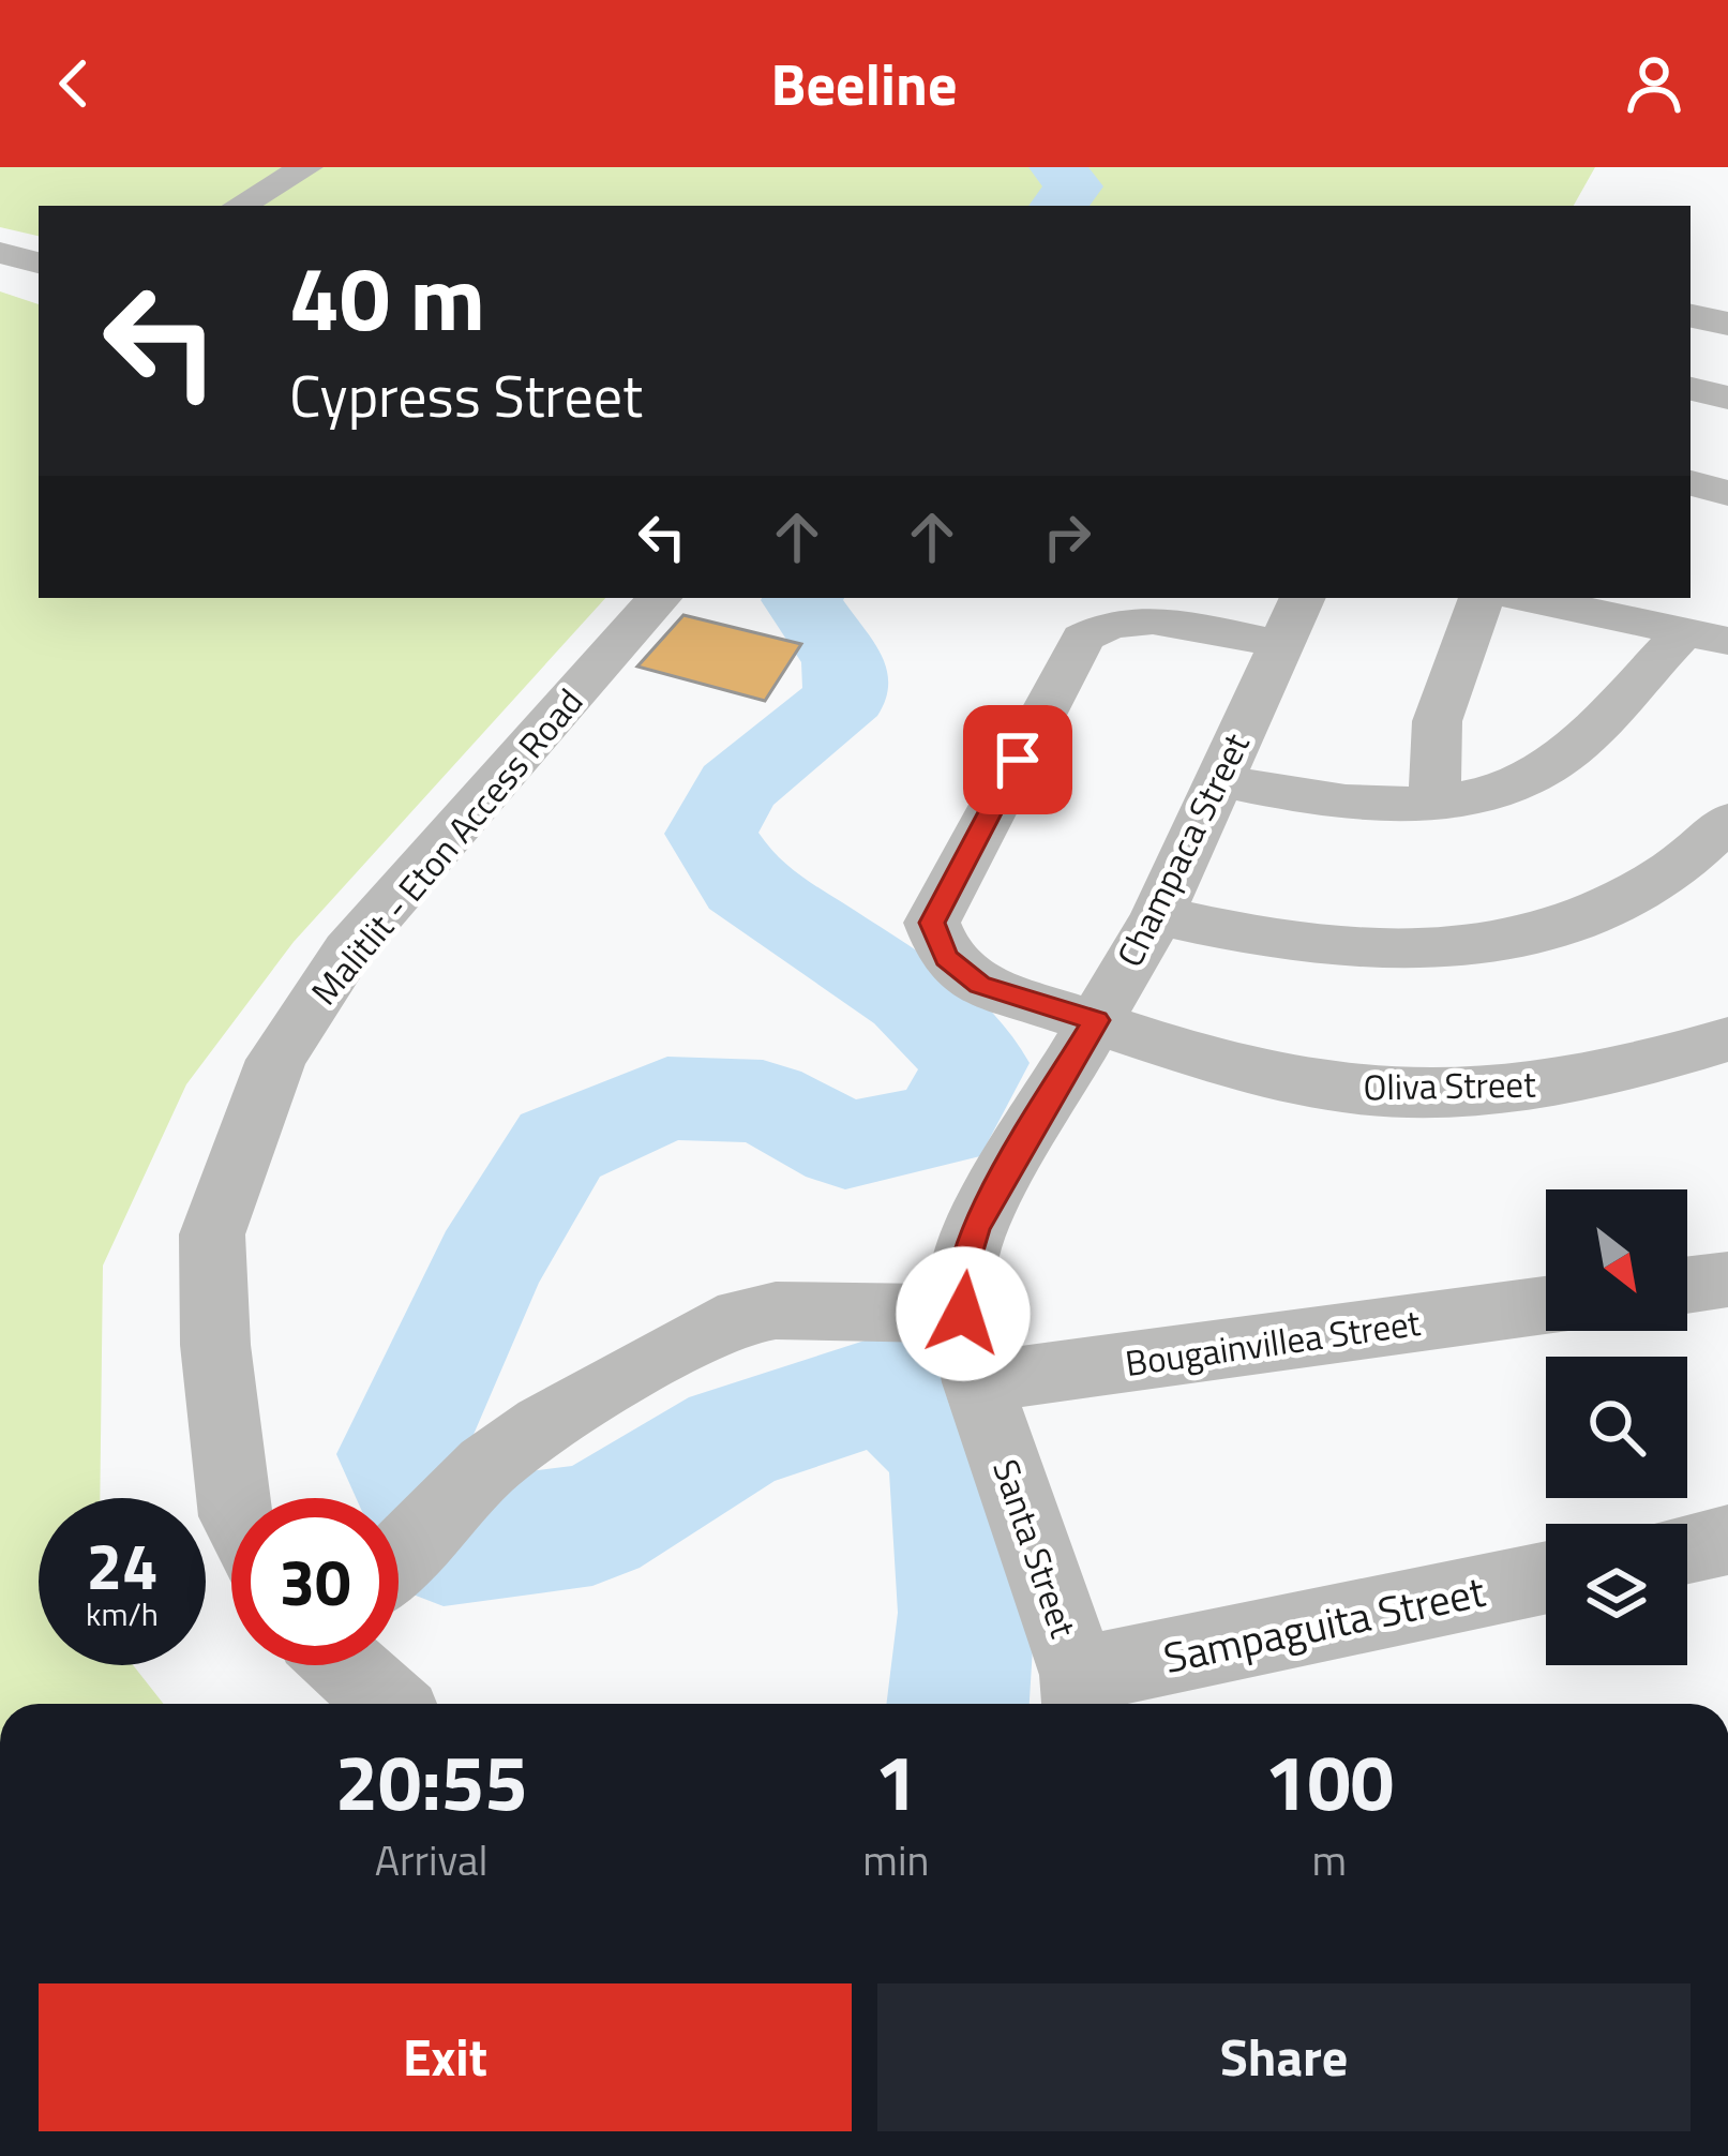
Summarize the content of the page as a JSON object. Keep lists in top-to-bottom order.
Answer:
{
  "streets": {
    "street": [
      "Malitlit - Eton Access Road",
      "Champaca Street",
      "Oliva Street",
      "Bougainvillea Street",
      "Santa Street",
      "Sampaguita Street"
    ]
  },
  "crossings": [
    ["Champaca Street", "Oliva Street"],
    ["Champaca Street", "Bougainvillea Street"],
    ["Champaca Street", "Santa Street"],
    ["Bougainvillea Street", "Santa Street"],
    ["Santa Street", "Sampaguita Street"]
  ],
  "north": "bottom right",
  "page": {
    "header": "Beeline",
    "turn": ["40 m", "Cypress Street"],
    "speed": "24 km/h",
    "limit": "30",
    "eta": [
      "20:55",
      "Arrival",
      "1",
      "min",
      "100",
      "m"
    ],
    "buttons": ["Exit", "Share"]
  }
}
